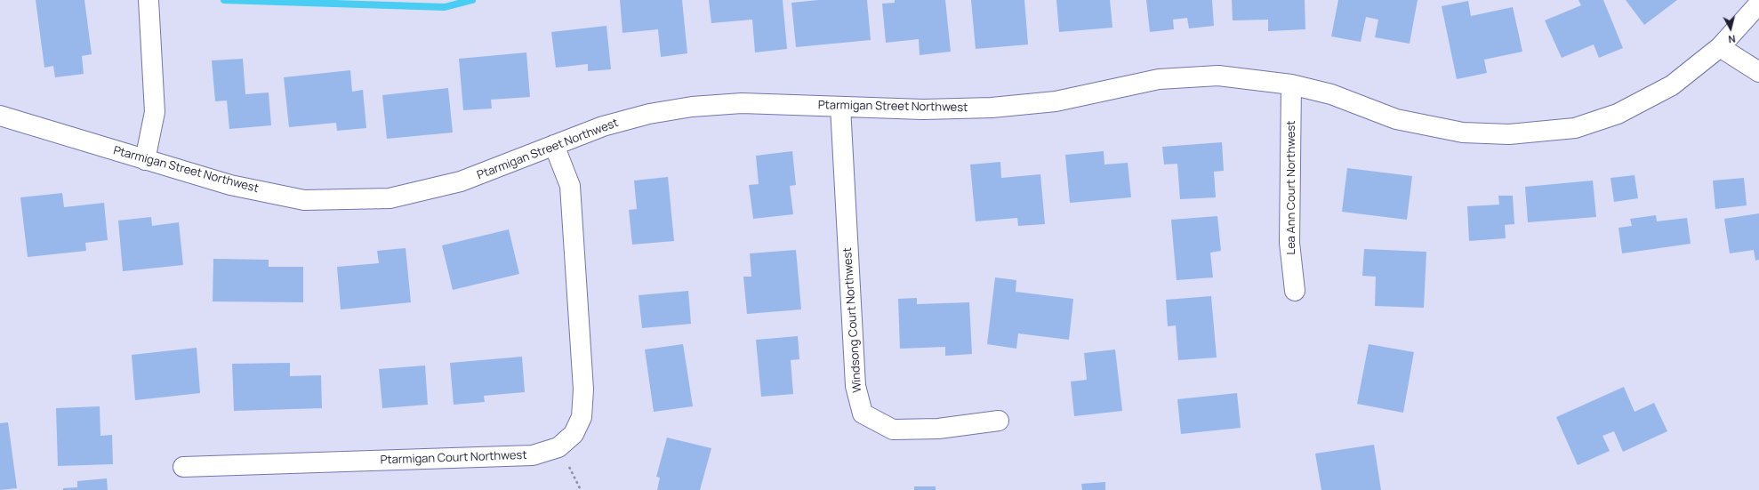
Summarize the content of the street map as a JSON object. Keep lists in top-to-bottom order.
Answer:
{
  "streets": {
    "street": [
      "Ptarmigan Street Northwest",
      "Lea Ann Court Northwest",
      "Windsong Court Northwest",
      "Ptarmigan Court Northwest"
    ]
  },
  "crossings": [
    ["Ptarmigan Street Northwest", "Lea Ann Court Northwest"],
    ["Ptarmigan Street Northwest", "Windsong Court Northwest"],
    ["Ptarmigan Street Northwest", "Ptarmigan Court Northwest"]
  ],
  "north": "bottom"
}
